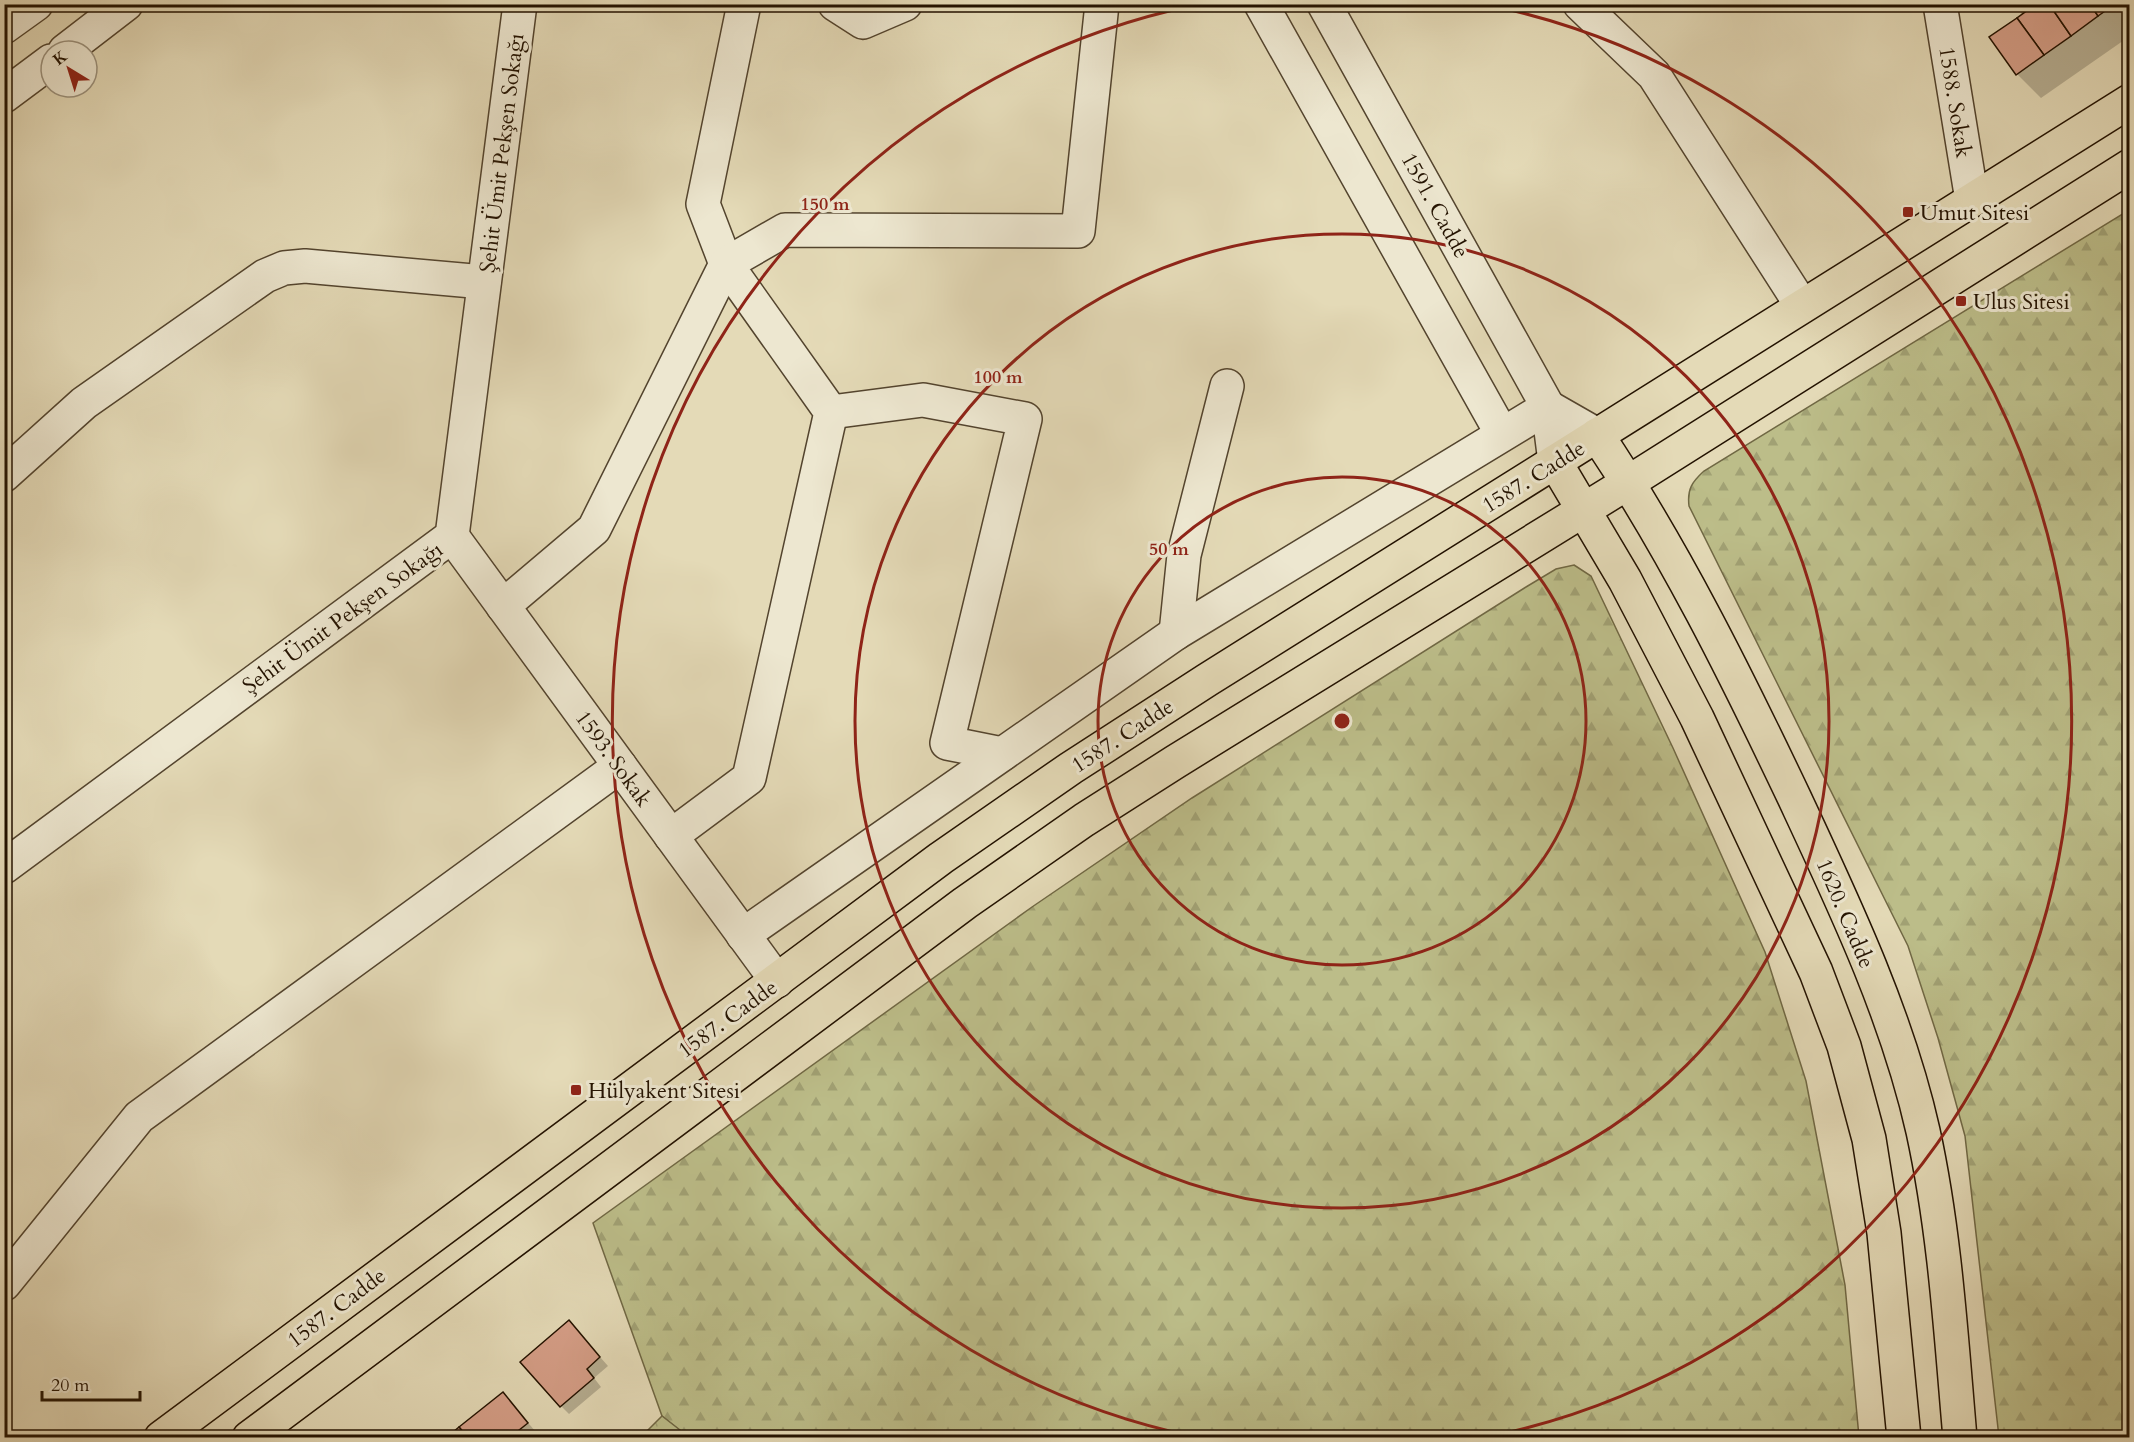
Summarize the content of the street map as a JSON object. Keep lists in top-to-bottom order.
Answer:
{
  "streets": {
    "main road": ["1587. Cadde", "1620. Cadde"],
    "street": [
      "1588. Sokak",
      "Şehit Ümit Pekşen Sokağı",
      "1591. Cadde",
      "1593. Sokak"
    ]
  },
  "crossings": [
    ["1588. Sokak", "1587. Cadde"],
    ["Şehit Ümit Pekşen Sokağı", "1593. Sokak"],
    ["1587. Cadde", "1593. Sokak"],
    ["1587. Cadde", "1620. Cadde"]
  ],
  "places": {
    "transit": ["Umut Sitesi", "Ulus Sitesi", "Hülyakent Sitesi"]
  },
  "scale_bar": "20 m",
  "north": "top left",
  "rings": ["150 m", "100 m", "50 m"]
}
